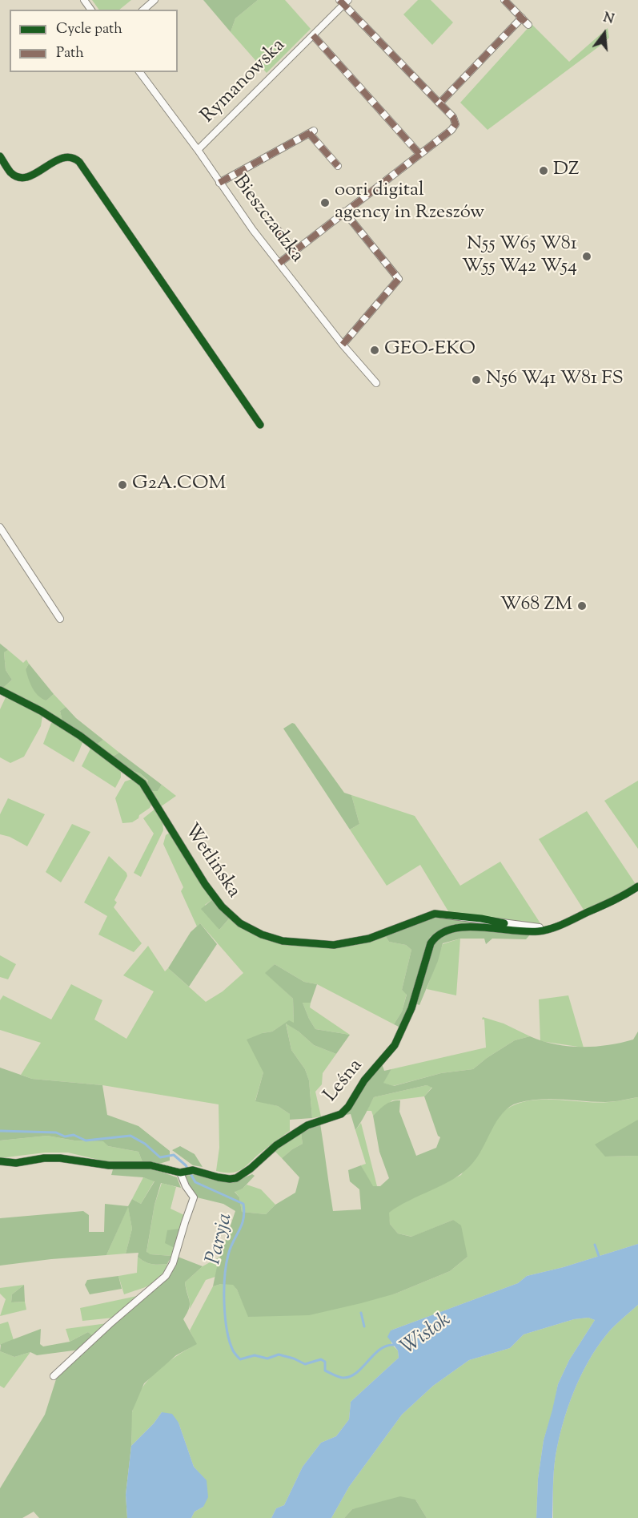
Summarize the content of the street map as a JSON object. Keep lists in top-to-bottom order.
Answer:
{
  "streets": {
    "street": [
      "Rymanowska",
      "Bieszczadzka",
      "Wetlińska",
      "Leśna"
    ]
  },
  "crossings": [
    ["Rymanowska", "Bieszczadzka"],
    ["Wetlińska", "Leśna"]
  ],
  "water": ["Paryja", "Wisłok"],
  "places": [
    "DZ",
    "oori digital agency in Rzeszów",
    "N55 W65 W81 W55 W42 W54",
    "GEO-EKO",
    "N56 W41 W81 FS",
    "G2A.COM",
    "W68 ZM"
  ],
  "legend": ["Cycle path", "Path"],
  "north": "top"
}
